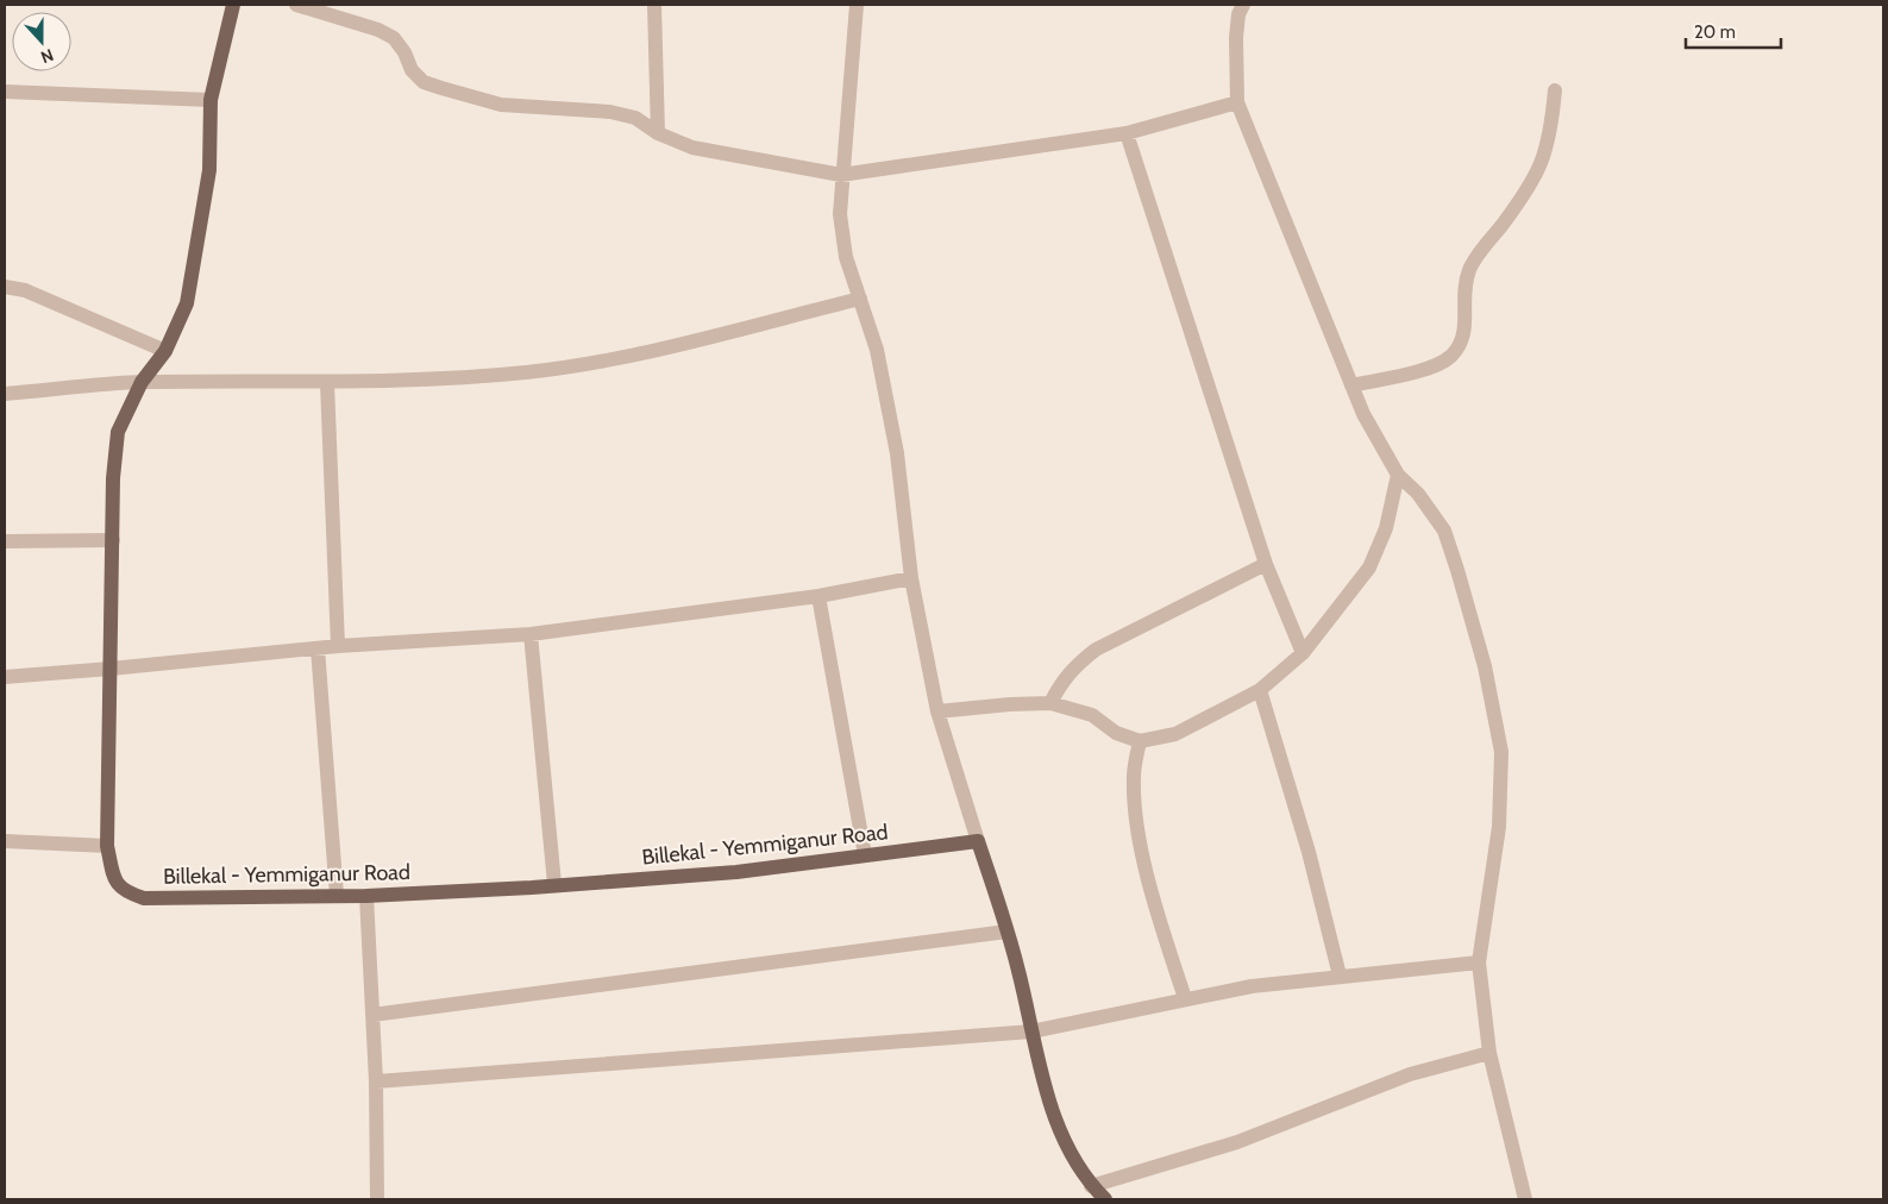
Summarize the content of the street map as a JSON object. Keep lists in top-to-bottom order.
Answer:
{
  "streets": {
    "main road": ["Billekal - Yemmiganur Road"]
  },
  "scale_bar": "20 m",
  "north": "bottom"
}
